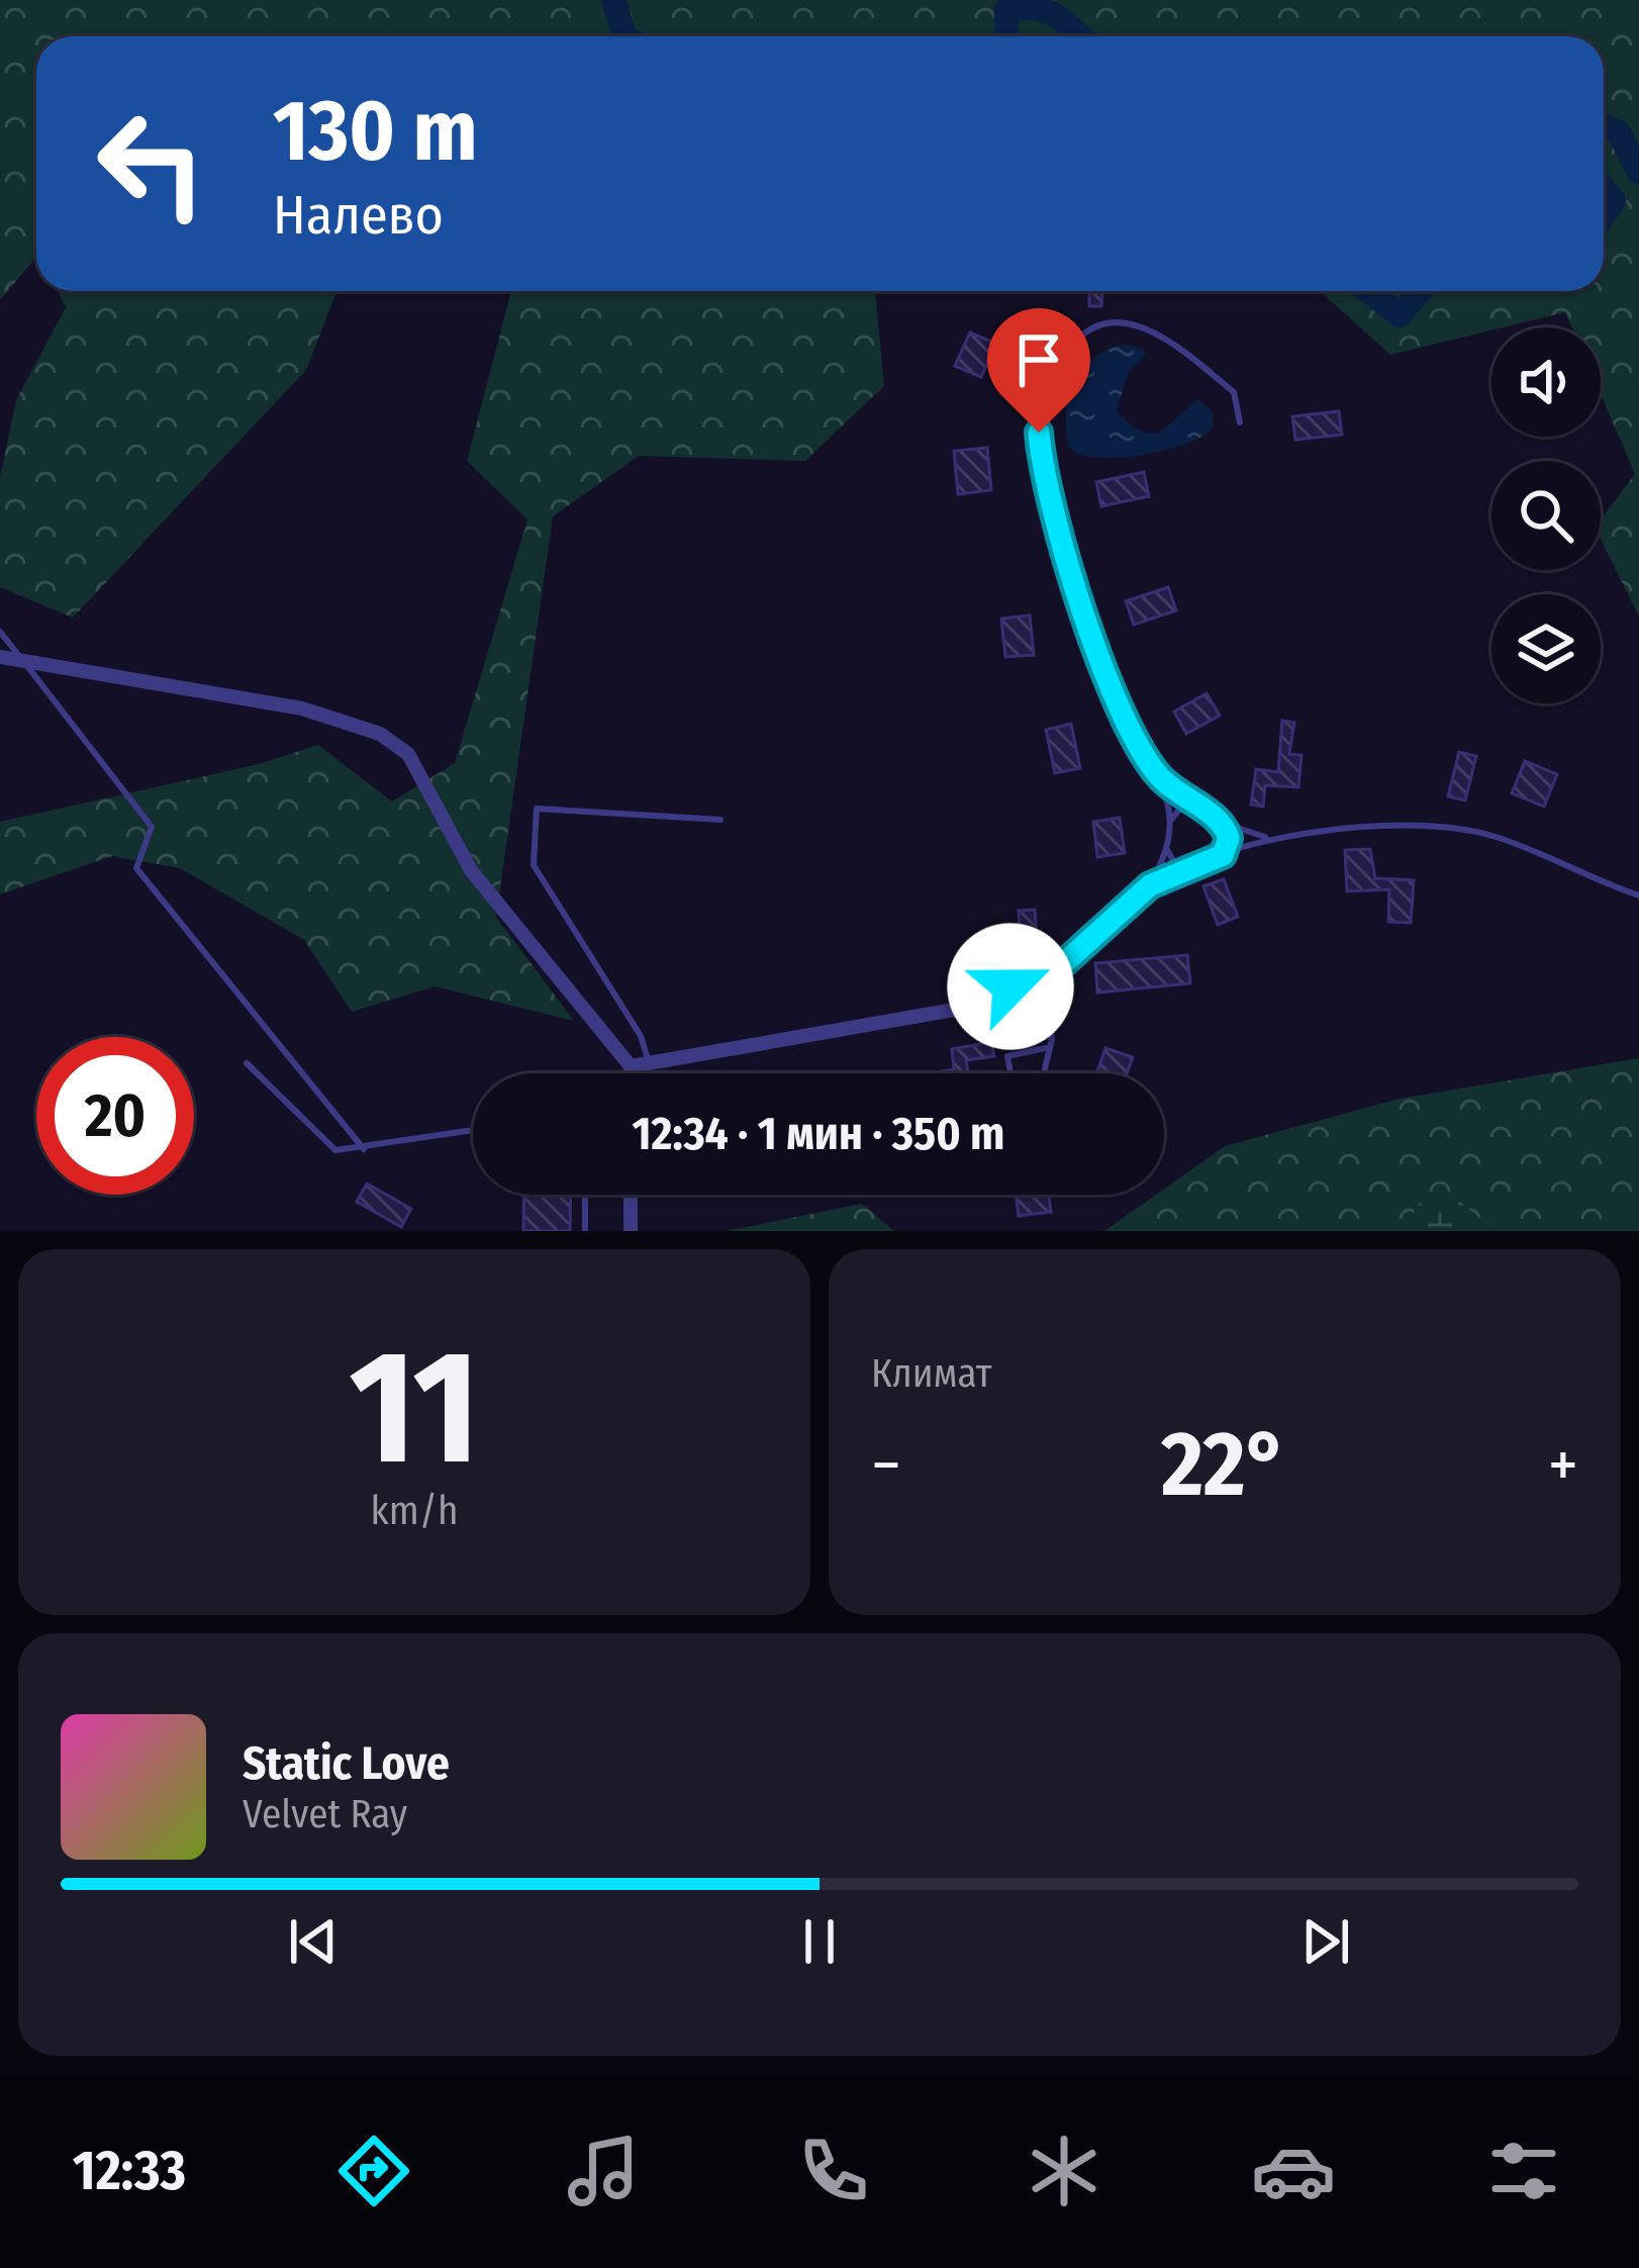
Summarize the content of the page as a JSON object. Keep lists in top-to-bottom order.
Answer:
{
  "page": {
    "turn": ["130 m", "Налево"],
    "limit": "20",
    "trip": "12:34 · 1 мин · 350 m",
    "tile": [
      ["11", "km/h"],
      "Климат"
    ],
    "heat": ["−", "22°", "+"],
    "song": ["Static Love", "Velvet Ray"],
    "tabs": "12:33"
  }
}
